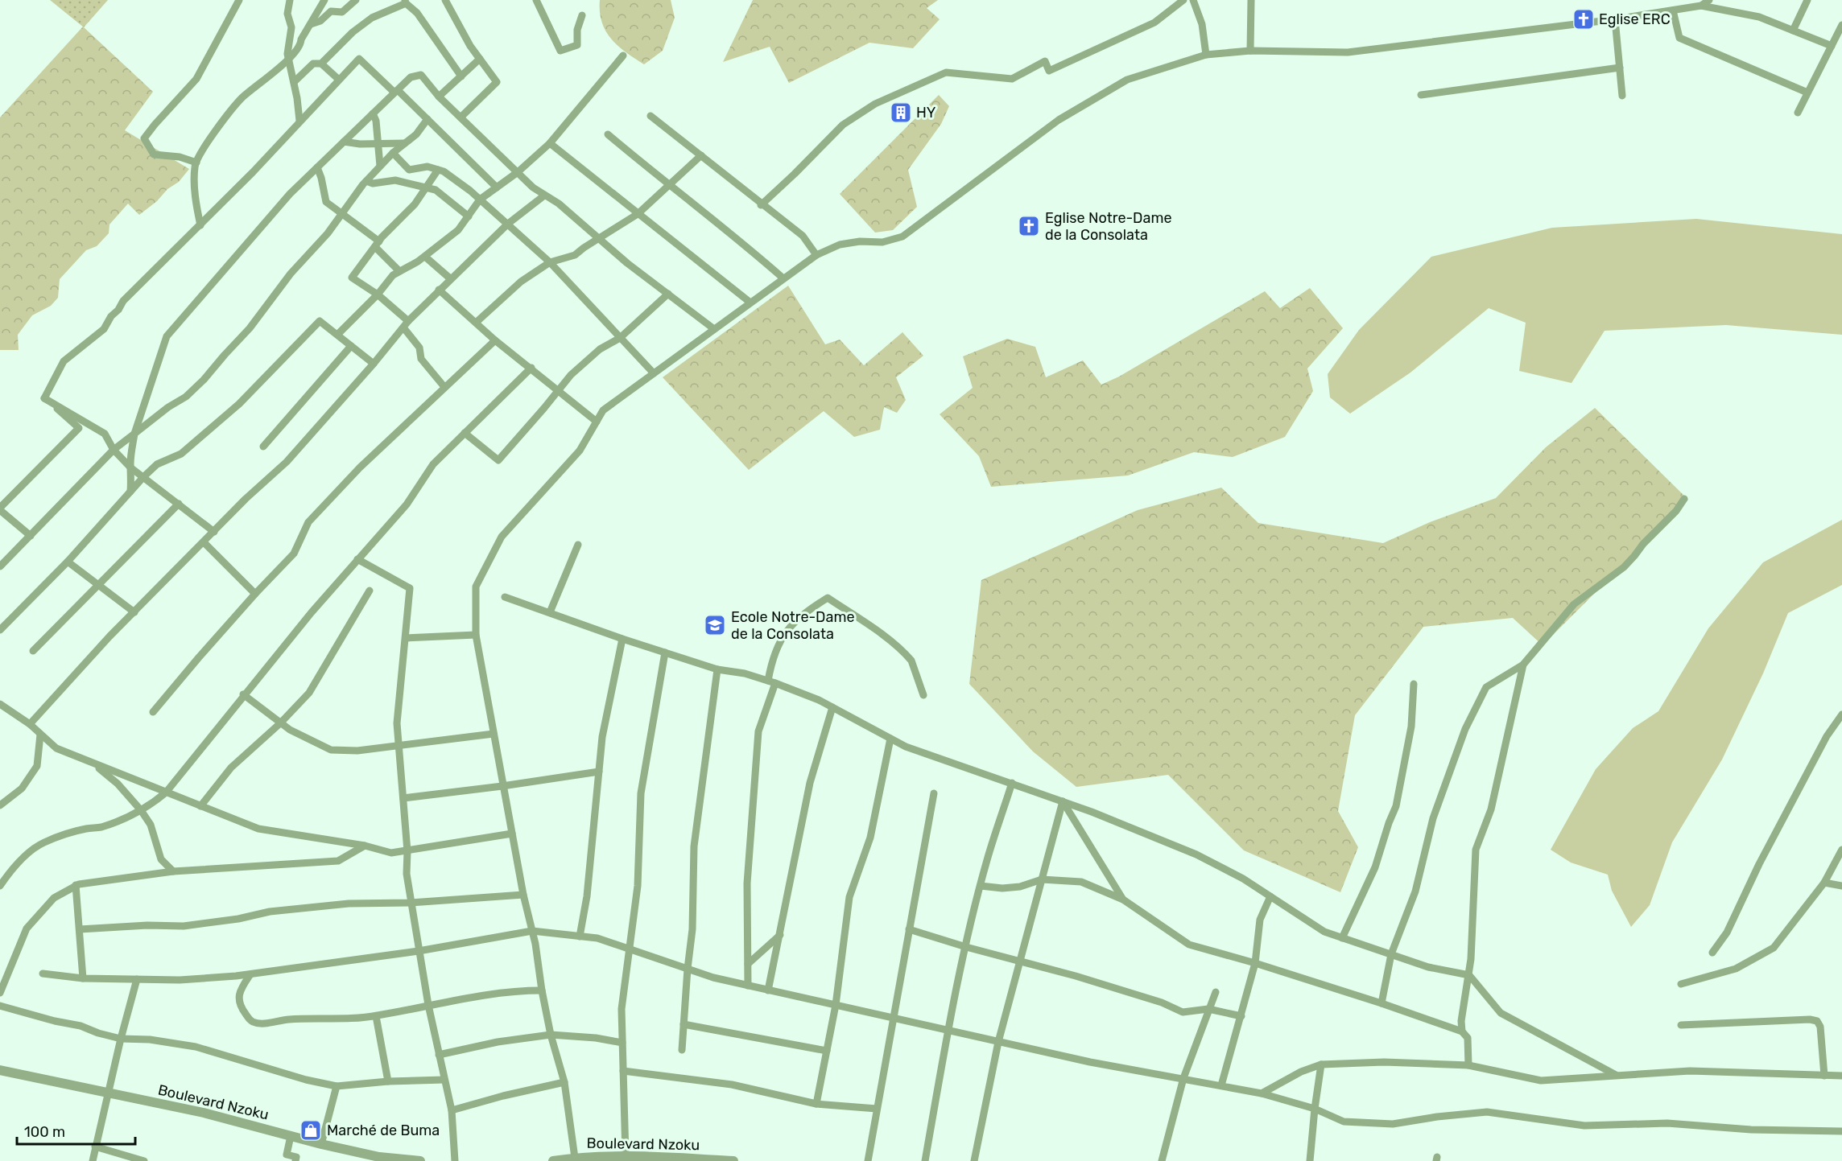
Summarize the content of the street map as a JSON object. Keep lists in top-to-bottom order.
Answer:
{
  "streets": {
    "street": ["Boulevard Nzoku"]
  },
  "places": {
    "church": ["Eglise ERC", "Eglise Notre-Dame de la Consolata"],
    "building": ["HY"],
    "school or university": ["Ecole Notre-Dame de la Consolata"],
    "shop": ["Marché de Buma"]
  },
  "scale_bar": "100 m"
}
